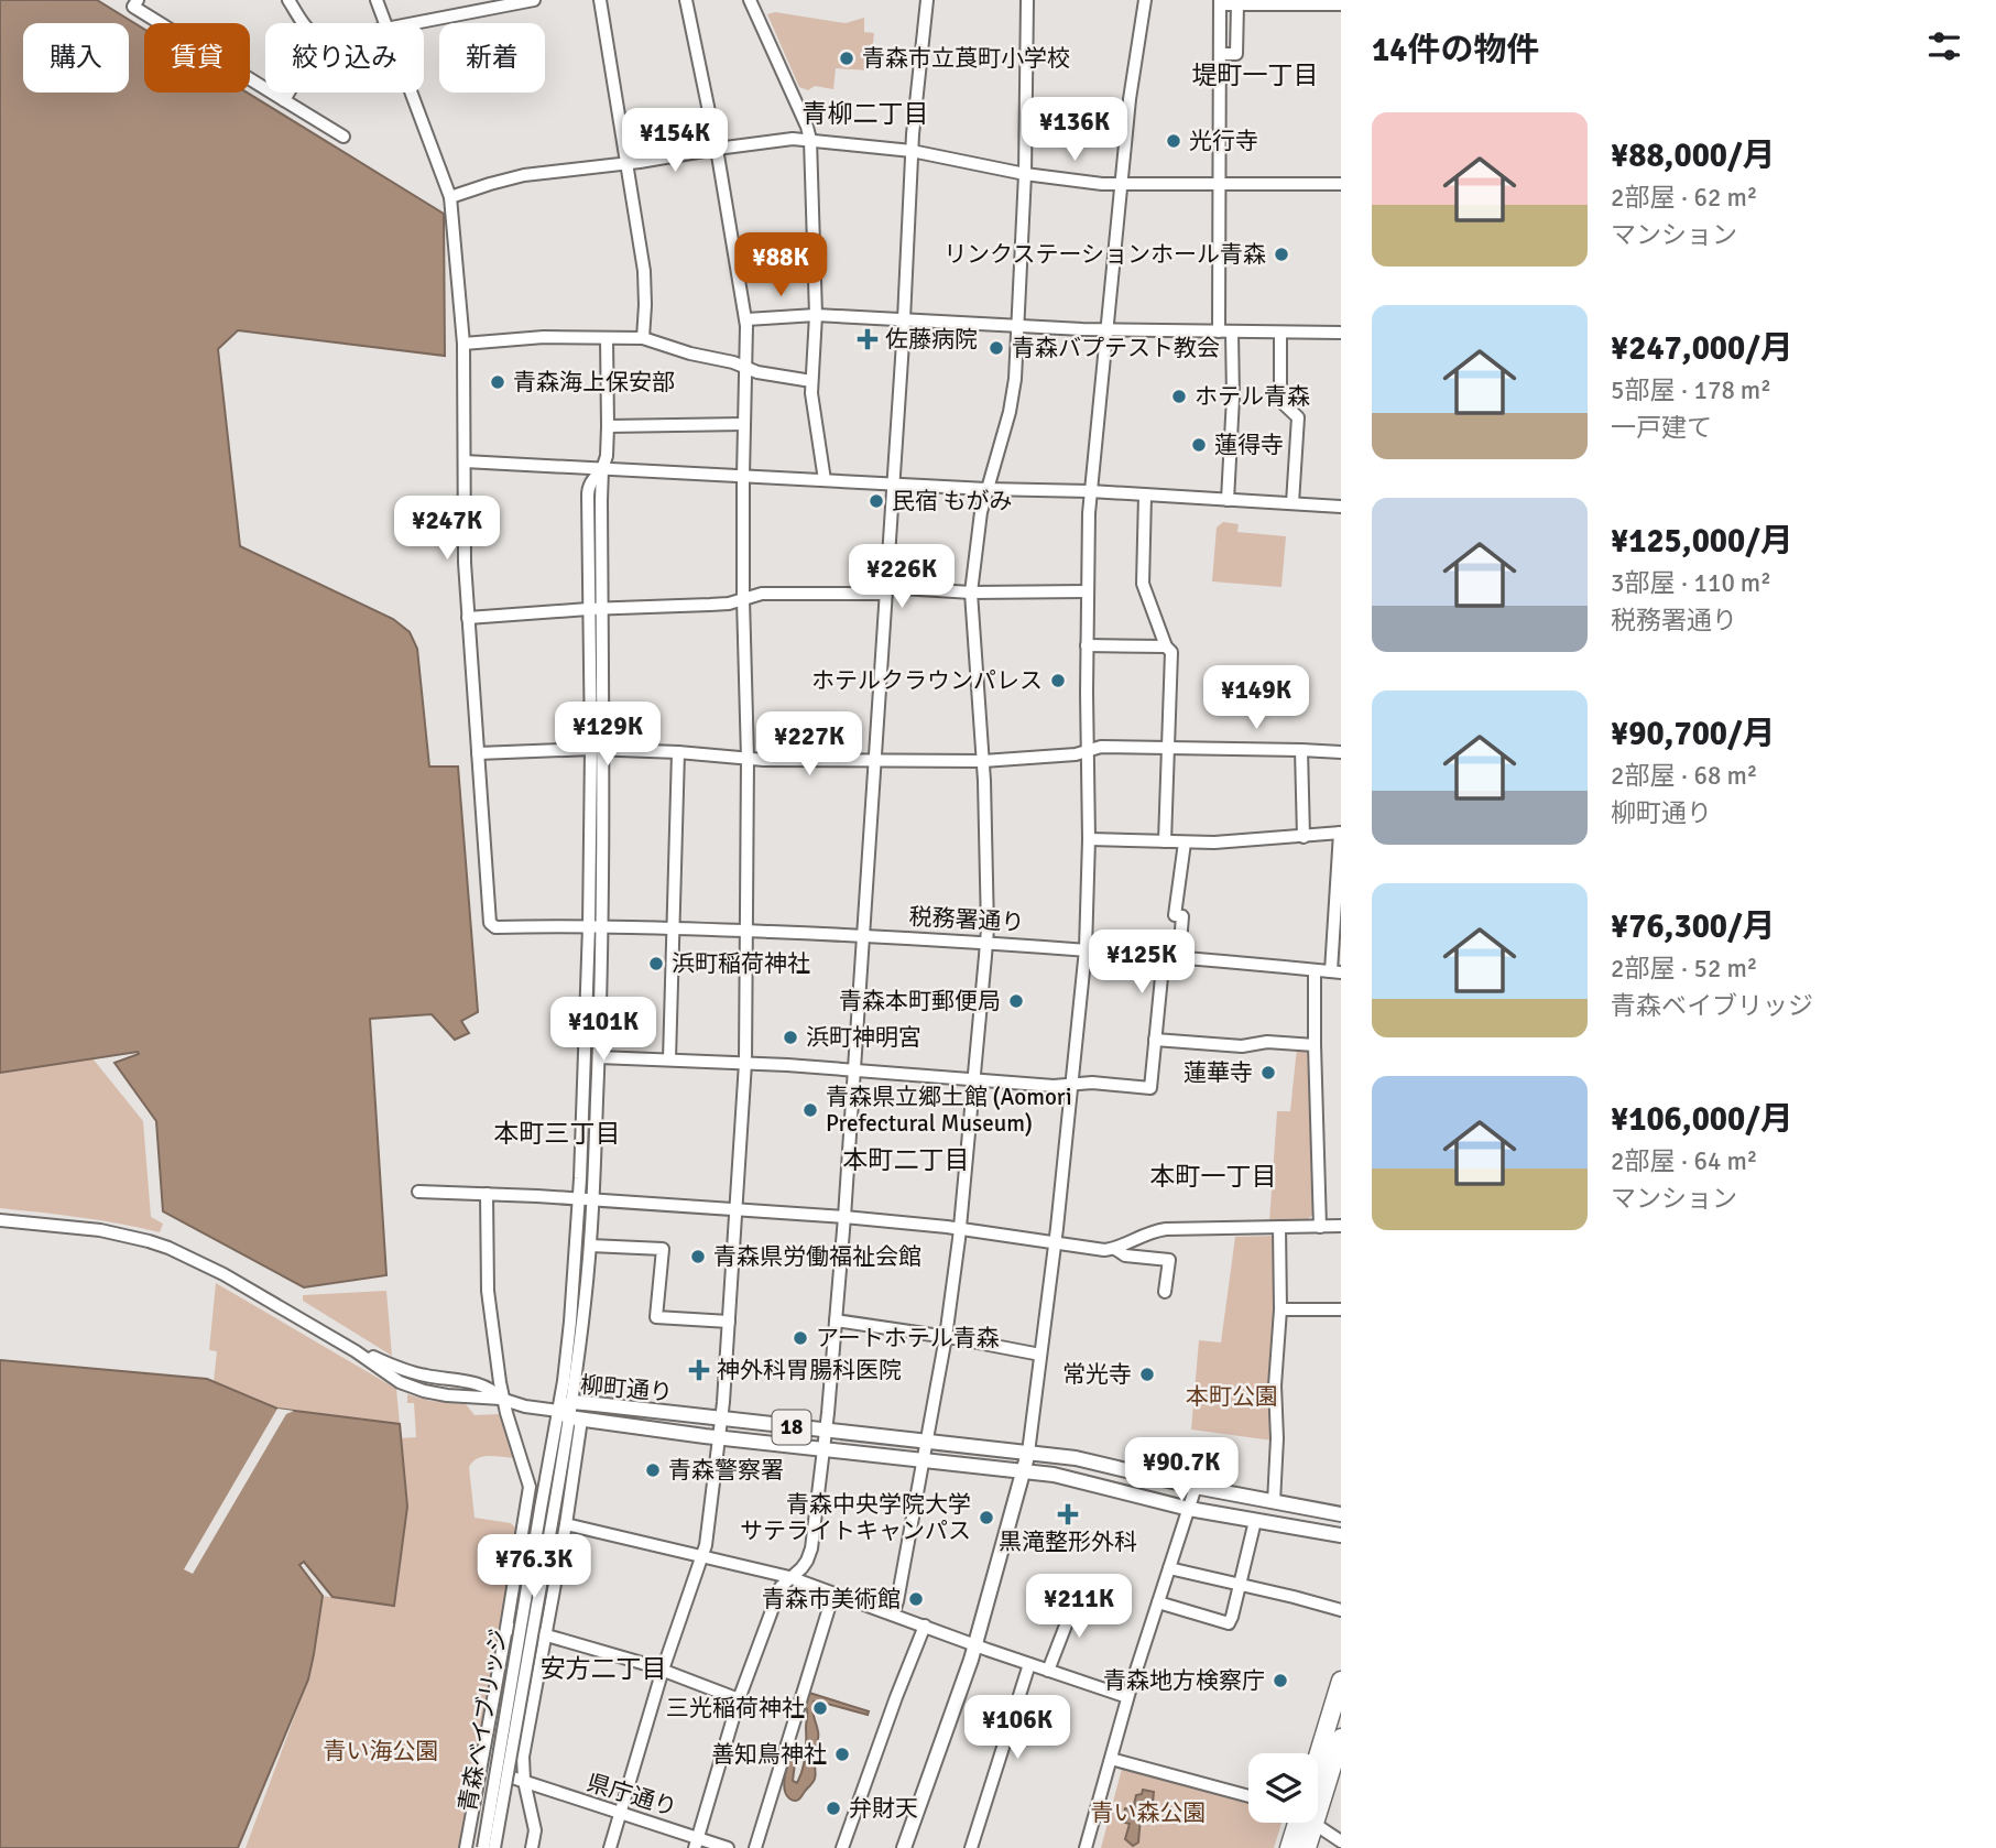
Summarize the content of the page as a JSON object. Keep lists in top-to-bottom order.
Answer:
{
  "streets": {
    "main road": ["柳町通り", "18"],
    "street": ["税務署通り", "青森ベイブリッジ", "県庁通り"]
  },
  "districts": [
    "堤町一丁目",
    "青柳二丁目",
    "本町三丁目",
    "本町二丁目",
    "本町一丁目",
    "安方二丁目"
  ],
  "parks": ["本町公園", "青い海公園", "青い森公園"],
  "places": {
    "other": [
      "青森市立莨町小学校",
      "光行寺",
      "リンクステーションホール青森",
      "青森バプテスト教会",
      "青森海上保安部",
      "ホテル青森",
      "蓮得寺",
      "民宿 もがみ",
      "ホテルクラウンパレス",
      "浜町稲荷神社",
      "青森本町郵便局",
      "浜町神明宮",
      "蓮華寺",
      "青森県立郷土館 (Aomori Prefectural Museum)",
      "青森県労働福祉会館",
      "アートホテル青森",
      "常光寺",
      "青森警察署",
      "青森中央学院大学 サテライトキャンパス",
      "青森市美術館",
      "青森地方検察庁",
      "三光稲荷神社",
      "善知鳥神社",
      "弁財天"
    ],
    "health": ["佐藤病院", "神外科胃腸科医院", "黒滝整形外科"]
  },
  "page": {
    "heading": "14件の物件",
    "chip": [
      "購入",
      "賃貸",
      "絞り込み",
      "新着"
    ],
    "list": [
      {
        "name": "¥88,000/月",
        "note": "2部屋 · 62 m² · マンション"
      },
      {
        "name": "¥247,000/月",
        "note": "5部屋 · 178 m² · 一戸建て"
      },
      {
        "name": "¥125,000/月",
        "note": "3部屋 · 110 m² · 税務署通り"
      },
      {
        "name": "¥90,700/月",
        "note": "2部屋 · 68 m² · 柳町通り"
      },
      {
        "name": "¥76,300/月",
        "note": "2部屋 · 52 m² · 青森ベイブリッジ"
      },
      {
        "name": "¥106,000/月",
        "note": "2部屋 · 64 m² · マンション"
      }
    ],
    "price": [
      "¥136K",
      "¥154K",
      "¥88K",
      "¥247K",
      "¥226K",
      "¥149K",
      "¥129K",
      "¥227K",
      "¥125K",
      "¥101K",
      "¥90.7K",
      "¥76.3K",
      "¥211K",
      "¥106K"
    ]
  }
}
